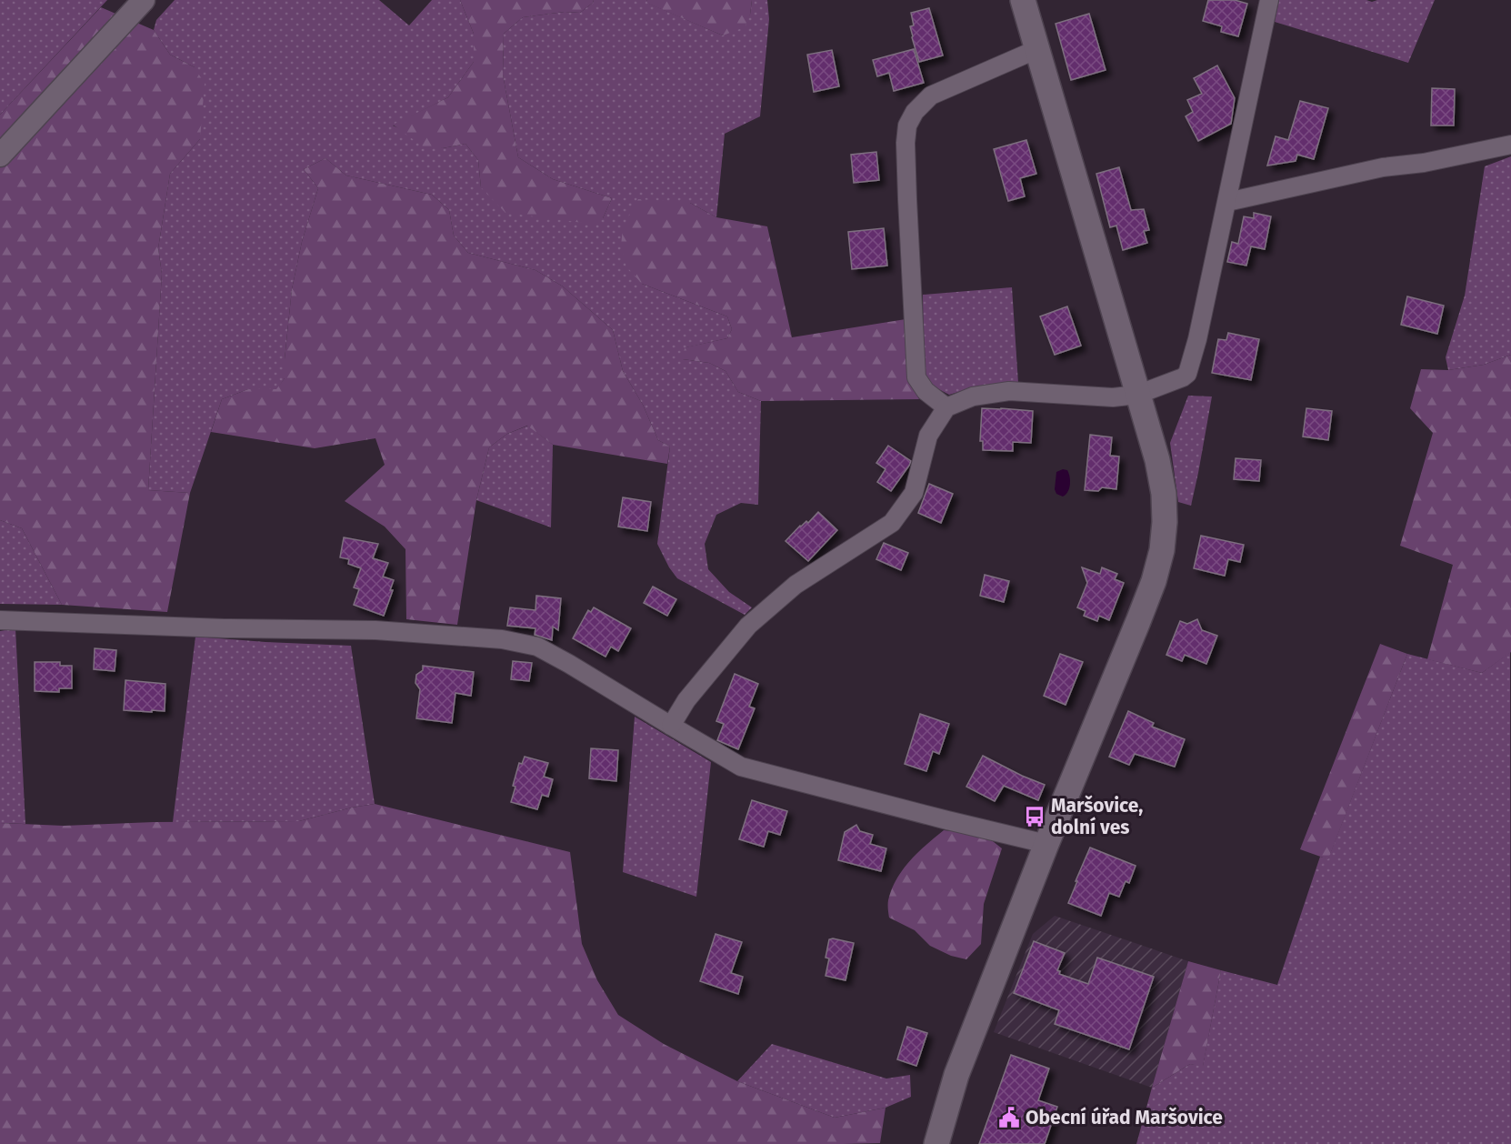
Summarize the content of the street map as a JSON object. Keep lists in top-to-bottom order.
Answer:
{
  "places": {
    "bus stop": ["Maršovice, dolní ves"],
    "public building": ["Obecní úřad Maršovice"]
  }
}
